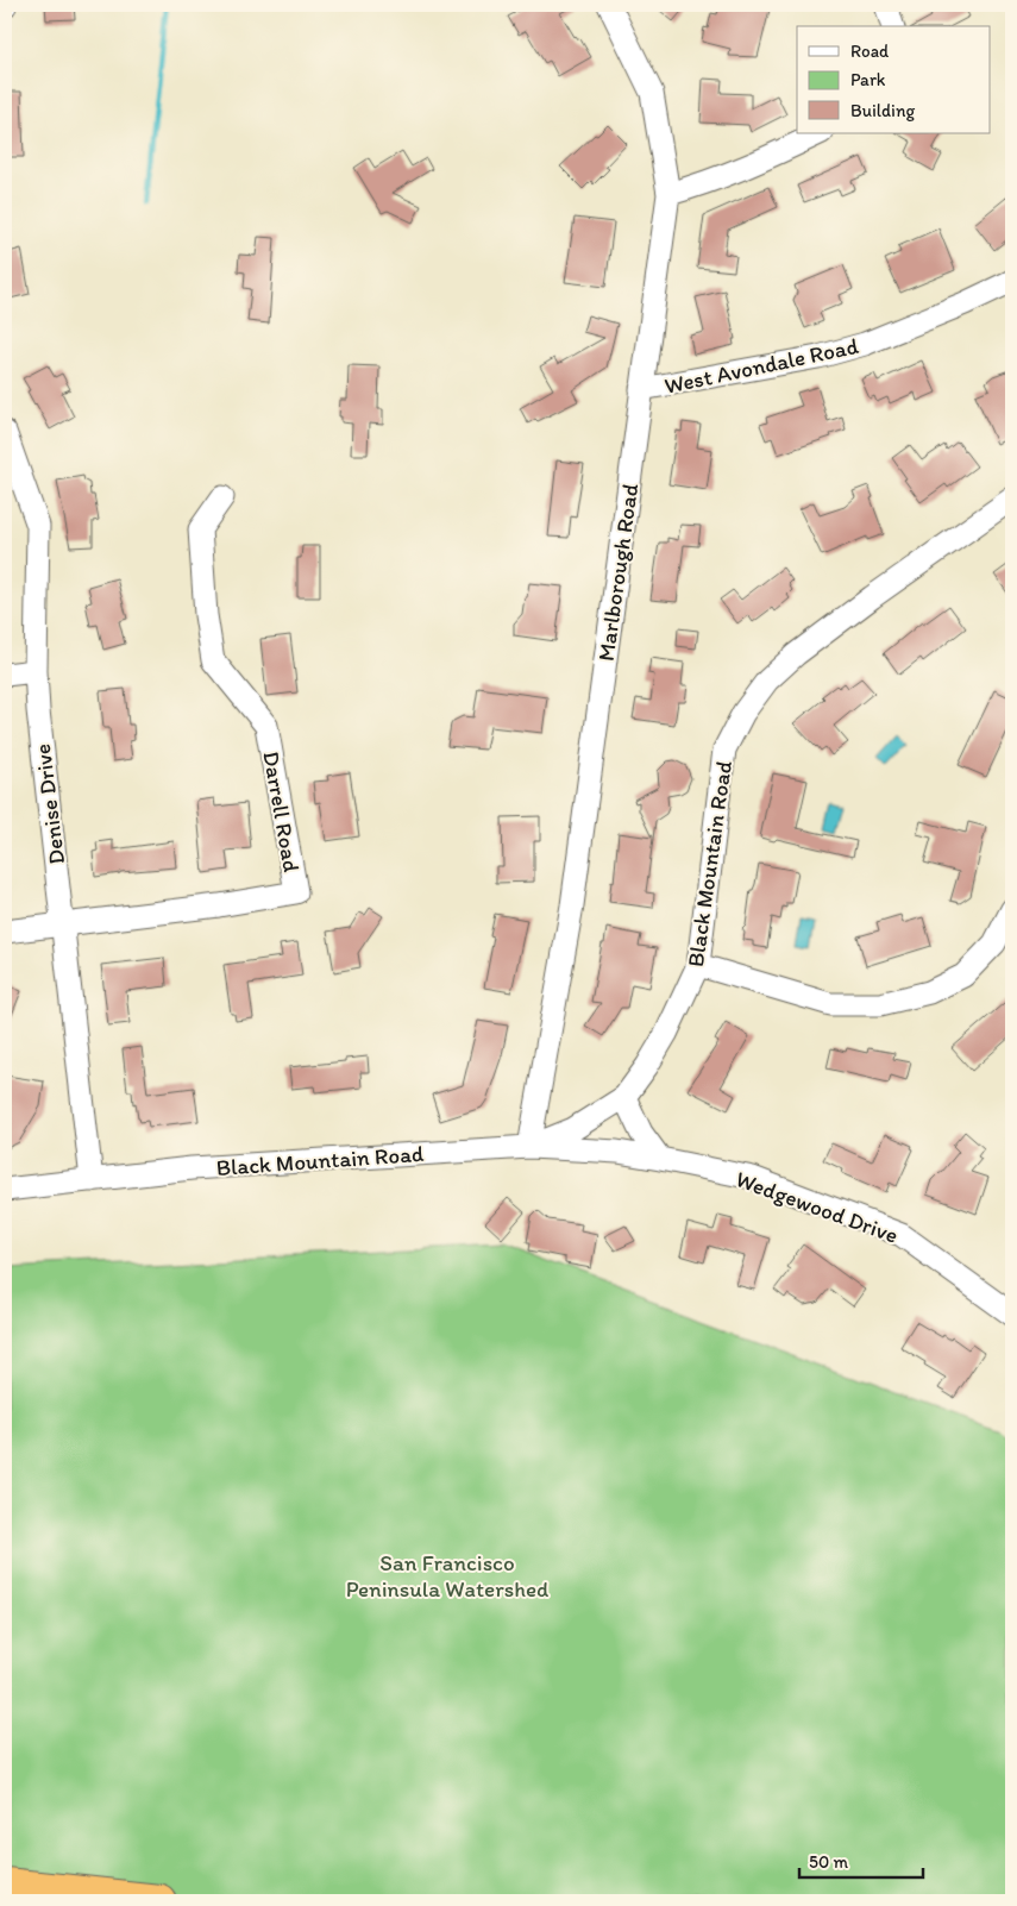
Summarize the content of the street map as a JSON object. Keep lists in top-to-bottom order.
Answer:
{
  "streets": {
    "street": [
      "West Avondale Road",
      "Marlborough Road",
      "Denise Drive",
      "Darrell Road",
      "Black Mountain Road",
      "Wedgewood Drive"
    ]
  },
  "crossings": [
    ["West Avondale Road", "Marlborough Road"],
    ["Marlborough Road", "Black Mountain Road"],
    ["Marlborough Road", "Wedgewood Drive"],
    ["Denise Drive", "Darrell Road"],
    ["Denise Drive", "Black Mountain Road"],
    ["Black Mountain Road", "Wedgewood Drive"]
  ],
  "parks": ["San Francisco Peninsula Watershed"],
  "legend": ["Road", "Park", "Building"],
  "scale_bar": "50 m"
}
